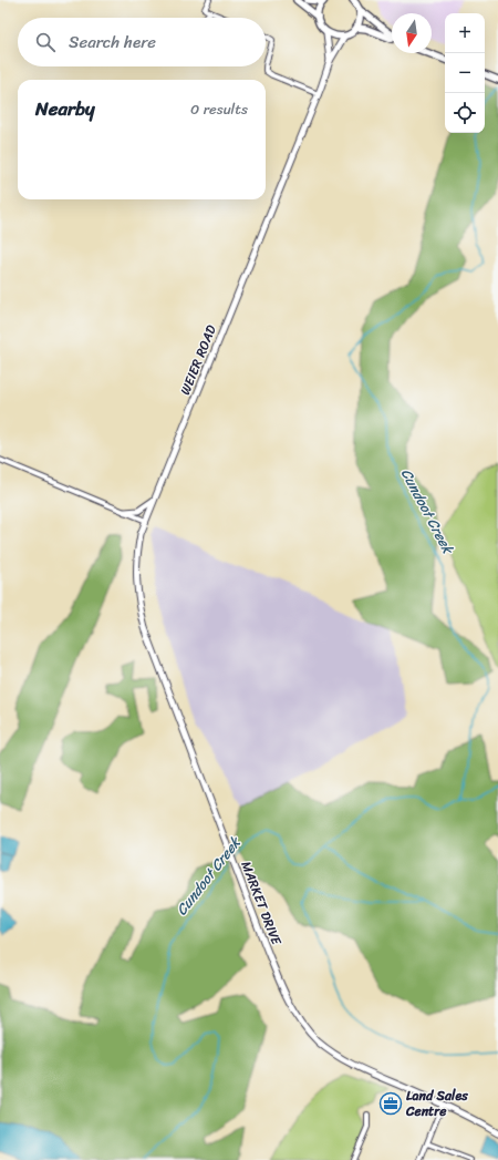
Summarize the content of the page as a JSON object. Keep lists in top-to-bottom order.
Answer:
{
  "streets": {
    "street": ["WEIER ROAD", "MARKET DRIVE"]
  },
  "crossings": [
    ["WEIER ROAD", "MARKET DRIVE"]
  ],
  "water": ["Cundoot Creek"],
  "places": {
    "office": ["Land Sales Centre"]
  },
  "north": "bottom",
  "page": {
    "map_buttons": ["+", "−"],
    "search": "Search here",
    "heading": ["Nearby", "0 results"]
  }
}
